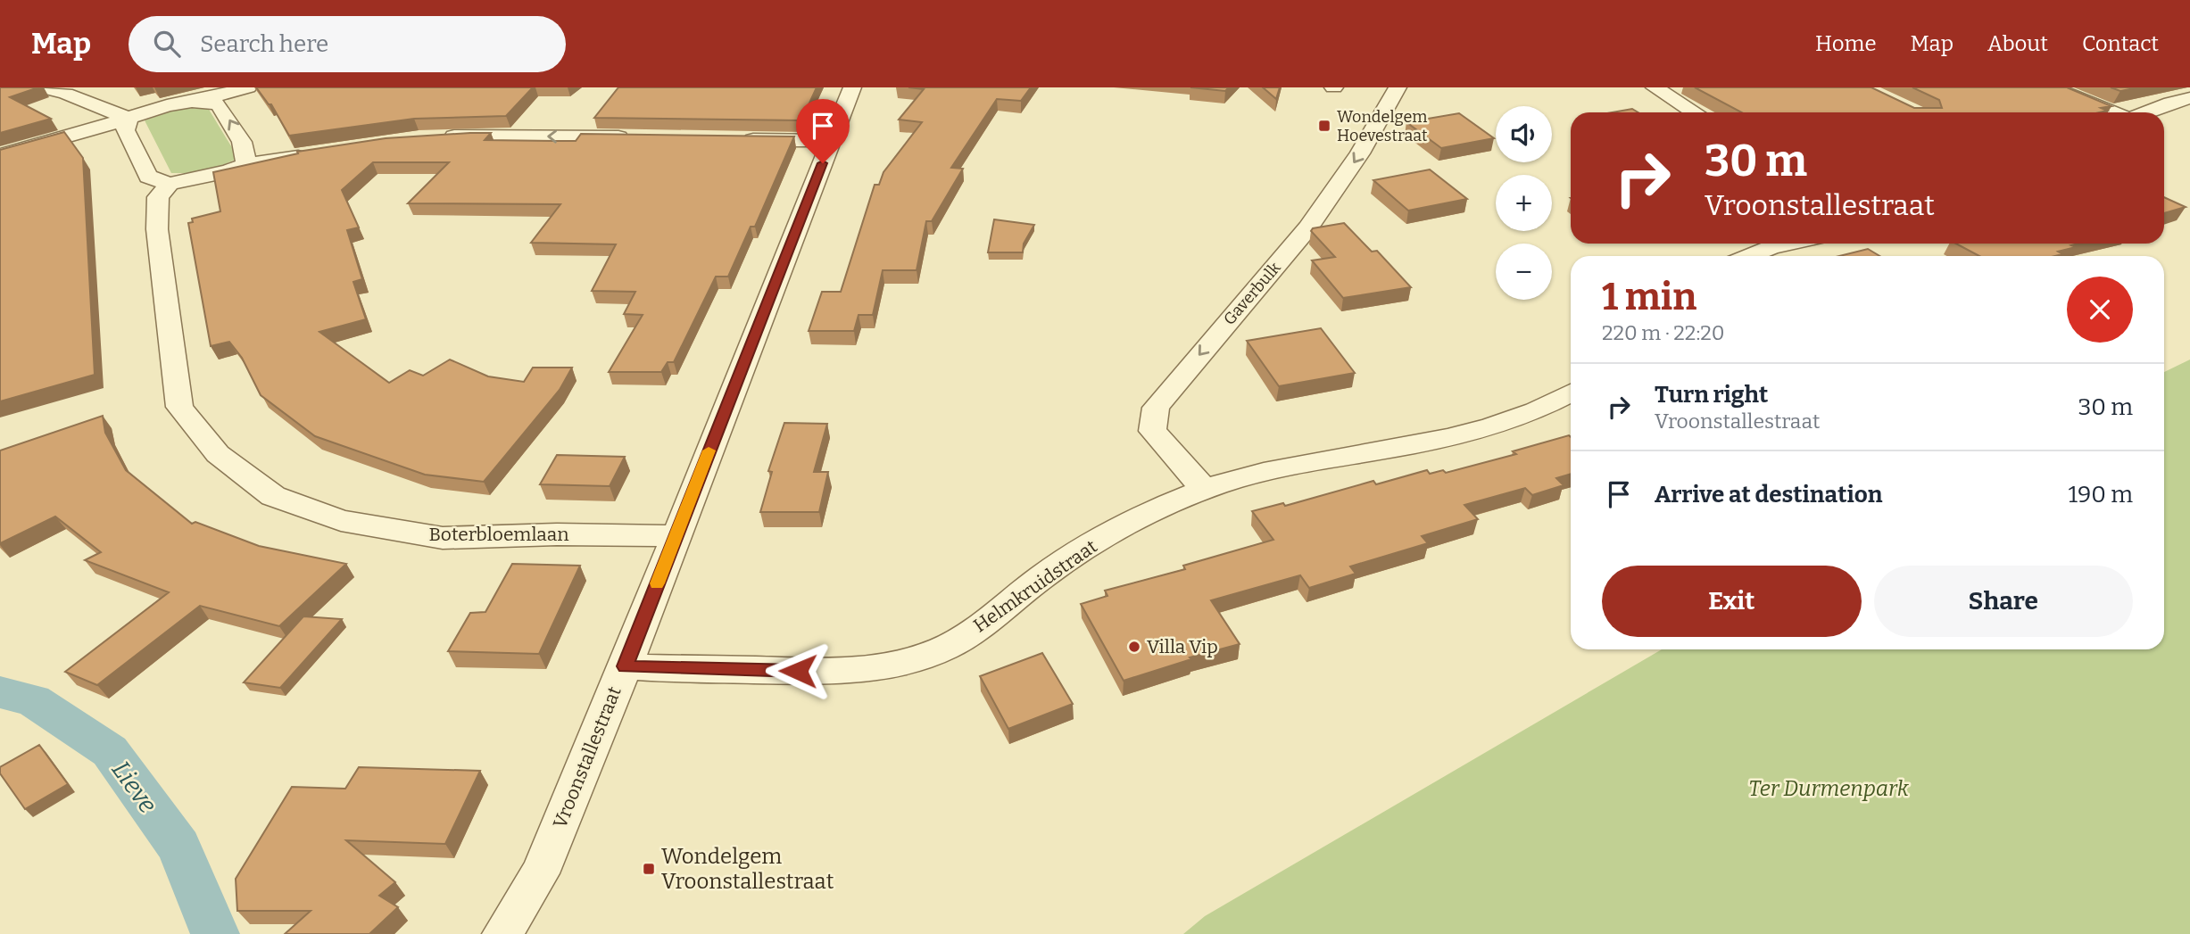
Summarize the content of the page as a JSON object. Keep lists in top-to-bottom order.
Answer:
{
  "streets": {
    "street": [
      "Gaverbulk",
      "Boterbloemlaan",
      "Helmkruidstraat",
      "Vroonstallestraat"
    ]
  },
  "crossings": [
    ["Gaverbulk", "Helmkruidstraat"],
    ["Boterbloemlaan", "Vroonstallestraat"],
    ["Helmkruidstraat", "Vroonstallestraat"]
  ],
  "one_way": ["Gaverbulk"],
  "water": ["Lieve"],
  "parks": ["Ter Durmenpark"],
  "places": {
    "transit": ["Wondelgem Hoevestraat", "Wondelgem Vroonstallestraat"],
    "other": ["Villa Vip"]
  },
  "page": {
    "header": "Map",
    "search": "Search here",
    "nav": [
      "Home",
      "Map",
      "About",
      "Contact"
    ],
    "map_buttons": ["+", "−"],
    "turn": ["30 m", "Vroonstallestraat"],
    "heading": ["1 min", "220 m · 22:20"],
    "list": [
      {
        "name": "Turn right",
        "note": "Vroonstallestraat",
        "value": "30 m"
      },
      {
        "name": "Arrive at destination",
        "value": "190 m"
      }
    ],
    "buttons": ["Exit", "Share"]
  }
}
